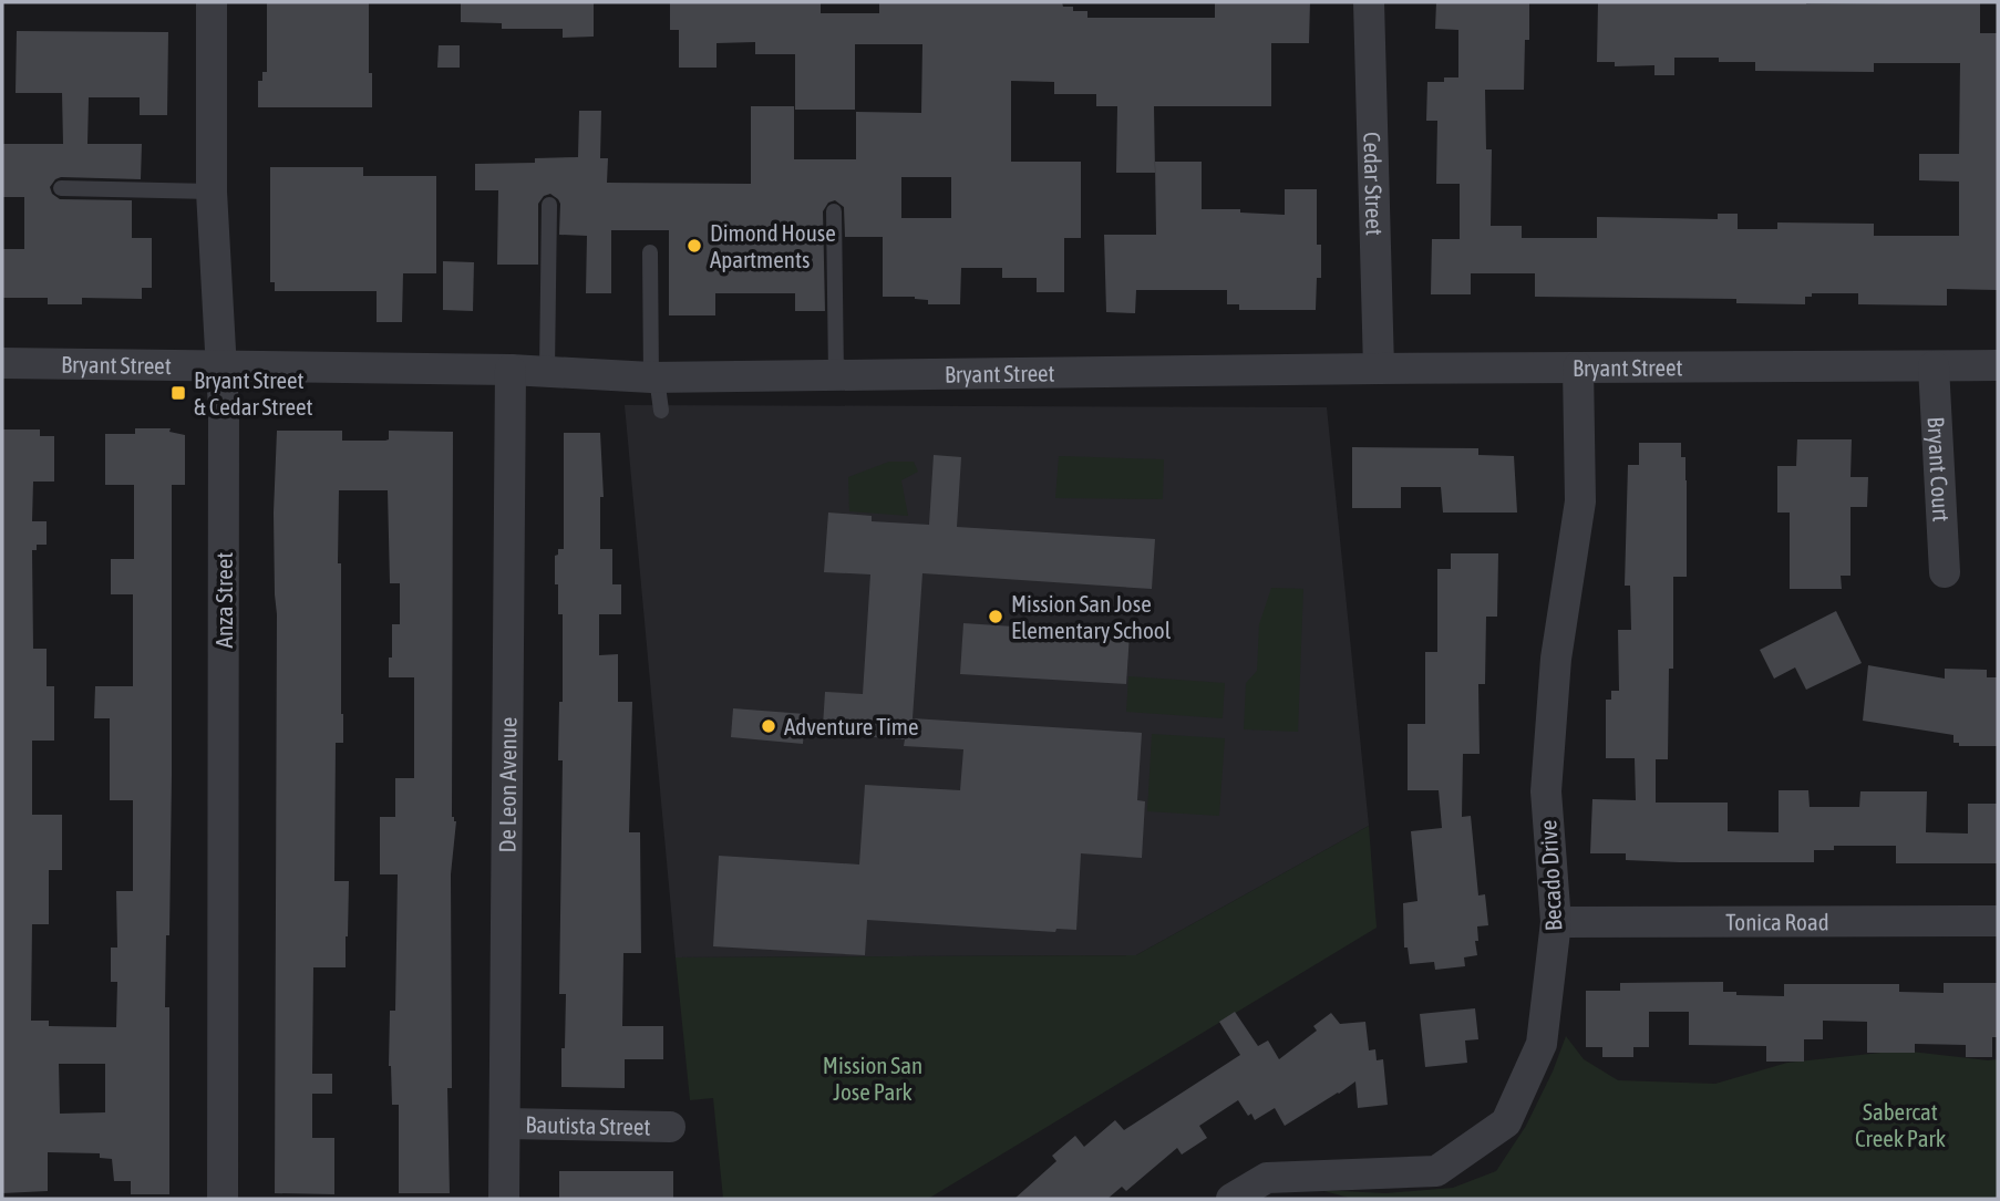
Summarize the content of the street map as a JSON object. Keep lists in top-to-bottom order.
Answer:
{
  "streets": {
    "street": [
      "Cedar Street",
      "Bryant Street",
      "Bryant Court",
      "Anza Street",
      "De Leon Avenue",
      "Becado Drive",
      "Tonica Road",
      "Bautista Street"
    ]
  },
  "crossings": [
    ["Cedar Street", "Bryant Street"],
    ["Bryant Street", "Bryant Court"],
    ["Bryant Street", "Anza Street"],
    ["Bryant Street", "De Leon Avenue"],
    ["Bryant Street", "Becado Drive"],
    ["De Leon Avenue", "Bautista Street"],
    ["Becado Drive", "Tonica Road"]
  ],
  "parks": ["Mission San Jose Park", "Sabercat Creek Park"],
  "places": {
    "other": ["Dimond House Apartments", "Mission San Jose Elementary School", "Adventure Time"],
    "transit": ["Bryant Street & Cedar Street"]
  }
}
